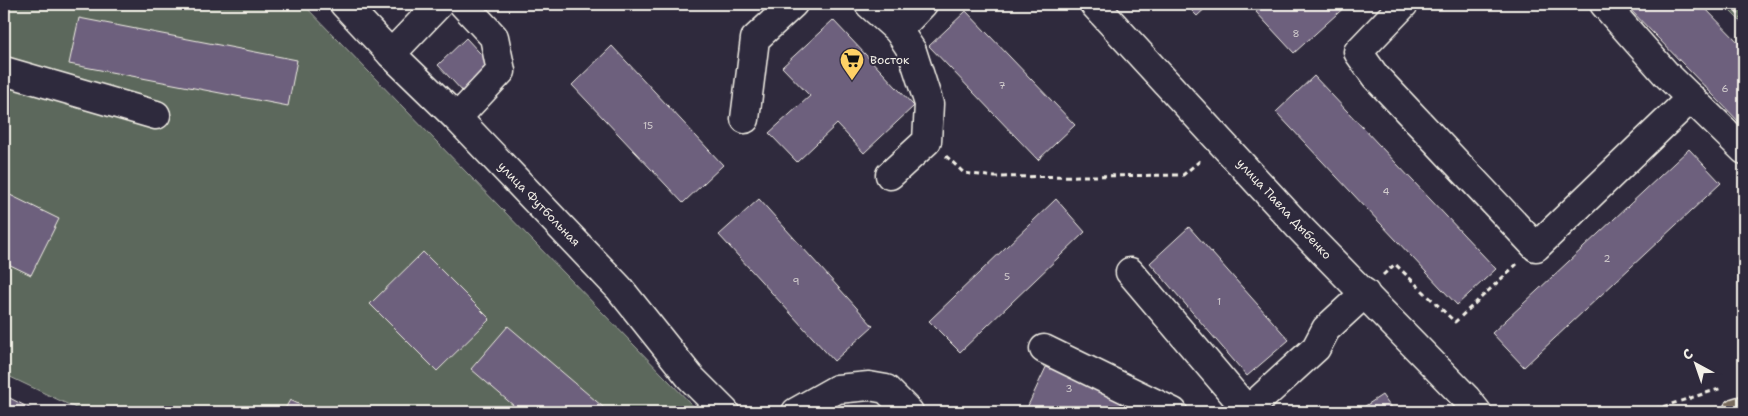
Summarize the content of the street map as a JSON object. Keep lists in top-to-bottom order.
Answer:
{
  "streets": {
    "street": ["улица Футбольная", "улица Павла Дыбенко"]
  },
  "places": {
    "supermarket": ["Восток"]
  },
  "house_numbers": [
    "8",
    "7",
    "6",
    "15",
    "4",
    "2",
    "5",
    "9",
    "1",
    "3"
  ],
  "north": "top left"
}
